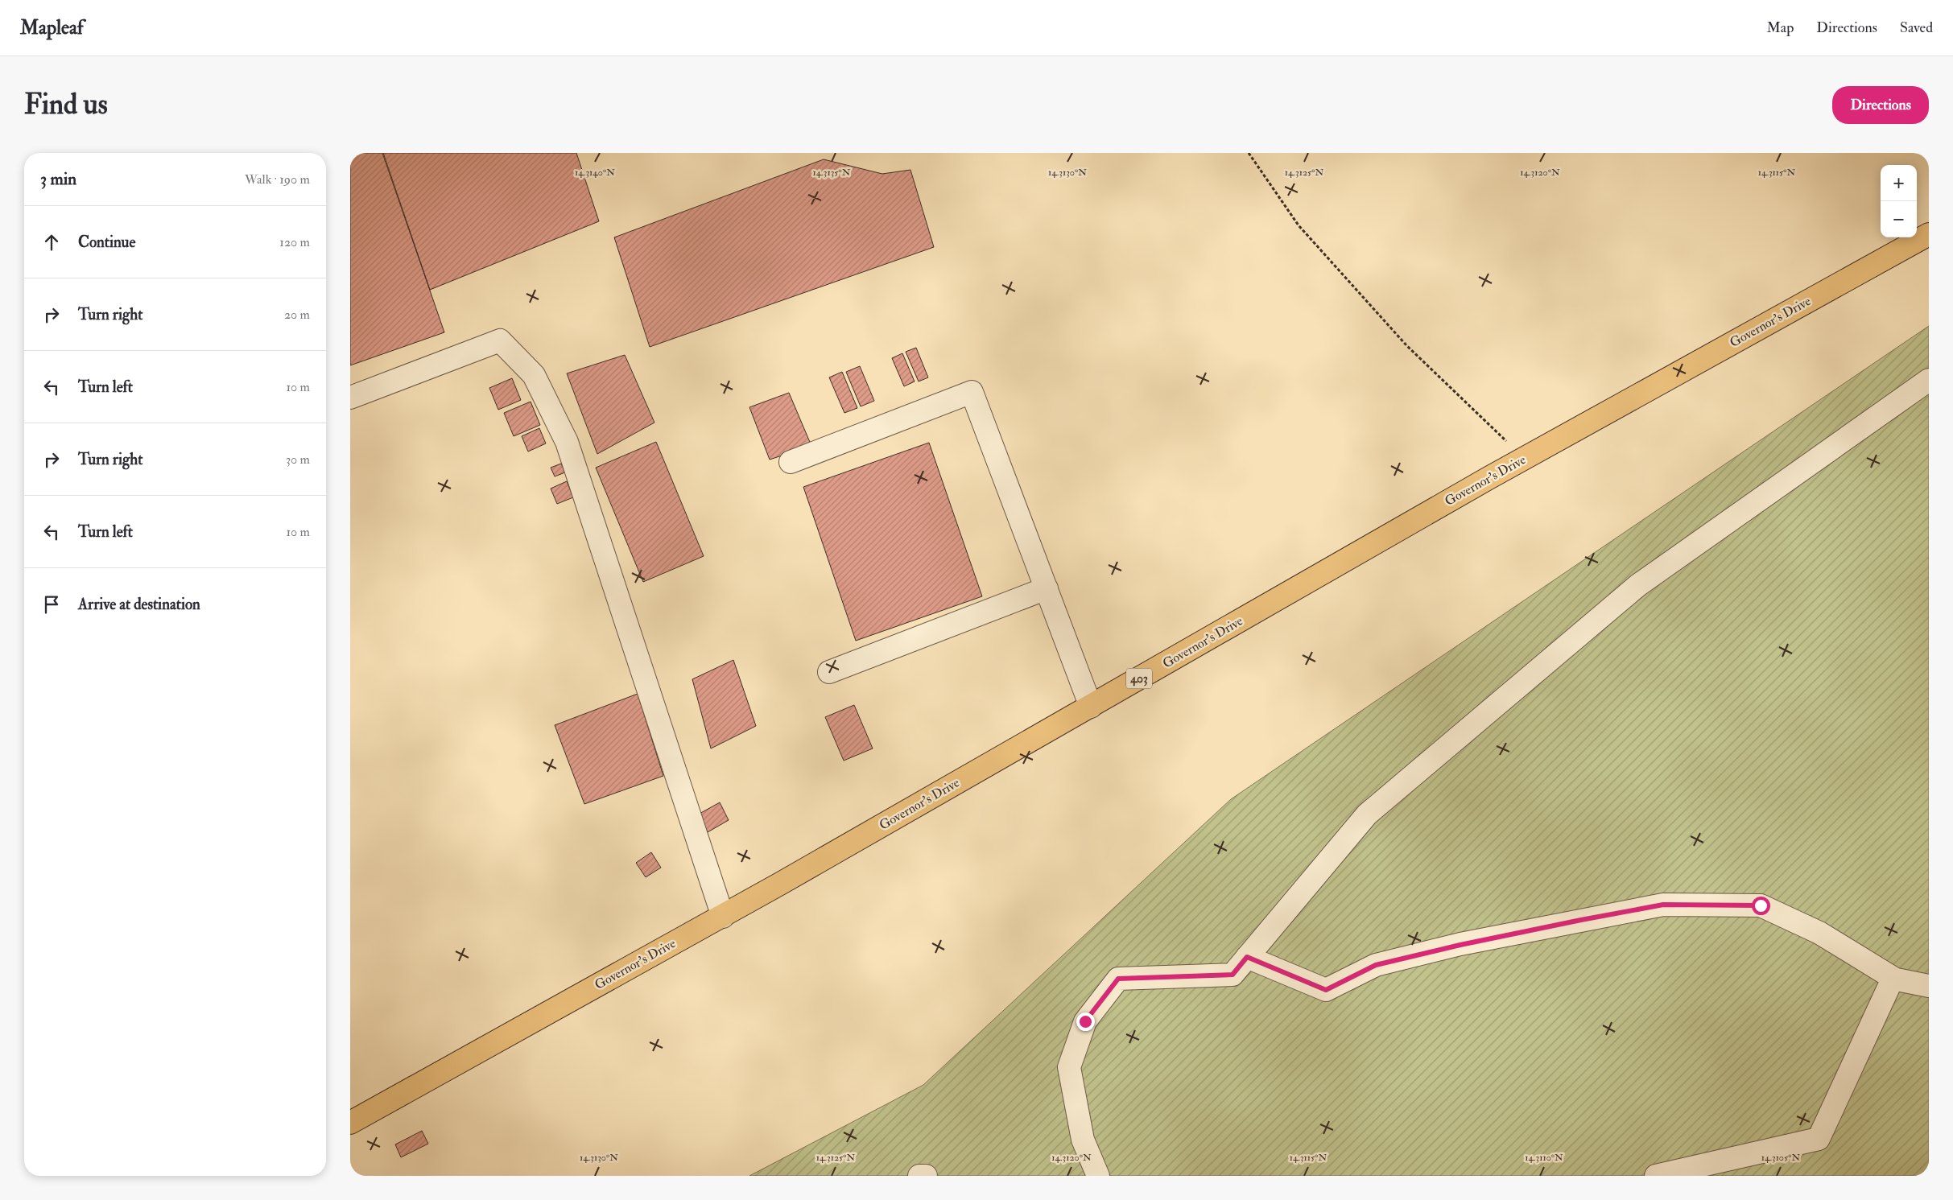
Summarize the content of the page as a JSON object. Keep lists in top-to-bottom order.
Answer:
{
  "streets": {
    "main road": ["Governor's Drive", "403"]
  },
  "page": {
    "header": "Mapleaf",
    "nav": ["Map", "Directions", "Saved"],
    "buttons": "Directions",
    "title": "Find us",
    "heading": ["3 min", "Walk · 190 m"],
    "map_buttons": ["+", "−"],
    "list": [
      ["Continue", "120 m"],
      ["Turn right", "20 m"],
      ["Turn left", "10 m"],
      ["Turn right", "30 m"],
      ["Turn left", "10 m"],
      "Arrive at destination"
    ]
  },
  "coordinates": [
    "14.3140°N",
    "14.3135°N",
    "14.3130°N",
    "14.3125°N",
    "14.3120°N",
    "14.3115°N",
    "14.3110°N",
    "14.3105°N"
  ]
}
